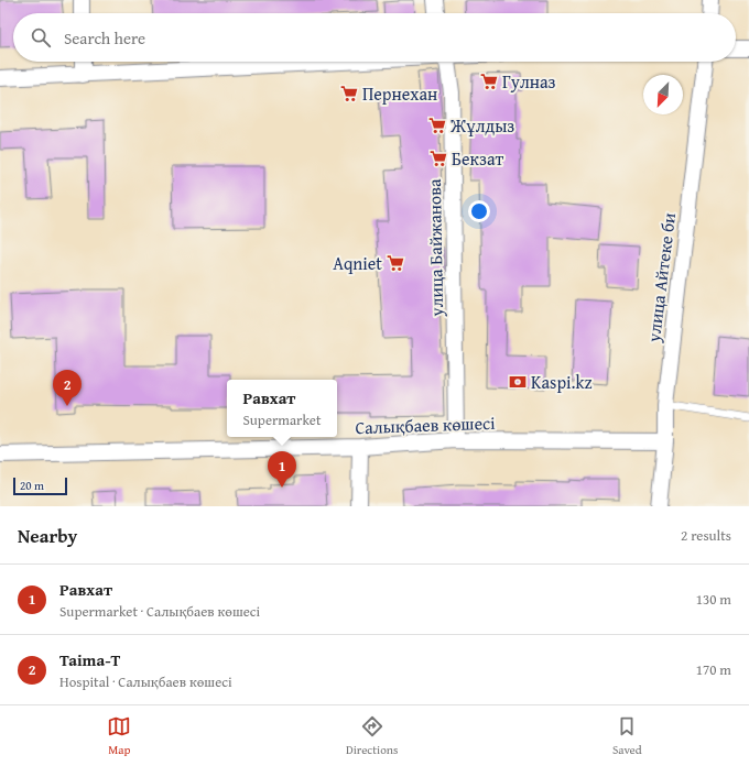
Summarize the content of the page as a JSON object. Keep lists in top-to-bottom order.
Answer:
{
  "streets": {
    "street": ["улица Байжанова", "улица Айтеке би", "Салықбаев көшесі"]
  },
  "crossings": [
    ["улица Байжанова", "Салықбаев көшесі"],
    ["улица Айтеке би", "Салықбаев көшесі"]
  ],
  "places": {
    "supermarket": [
      "Гулназ",
      "Пернехан",
      "Жұлдыз",
      "Бекзат",
      "Aqniet"
    ],
    "bank": ["Kaspi.kz"]
  },
  "scale_bar": "20 m",
  "north": "bottom left",
  "page": {
    "search": "Search here",
    "pins": ["2", "1"],
    "popup": ["Равхат", "Supermarket"],
    "scale": "20 m",
    "heading": ["Nearby", "2 results"],
    "list": [
      {
        "mark": "1",
        "name": "Равхат",
        "note": "Supermarket · Салықбаев көшесі",
        "value": "130 m"
      },
      {
        "mark": "2",
        "name": "Taima-T",
        "note": "Hospital · Салықбаев көшесі",
        "value": "170 m"
      }
    ],
    "nav": ["Map", "Directions", "Saved"]
  }
}
